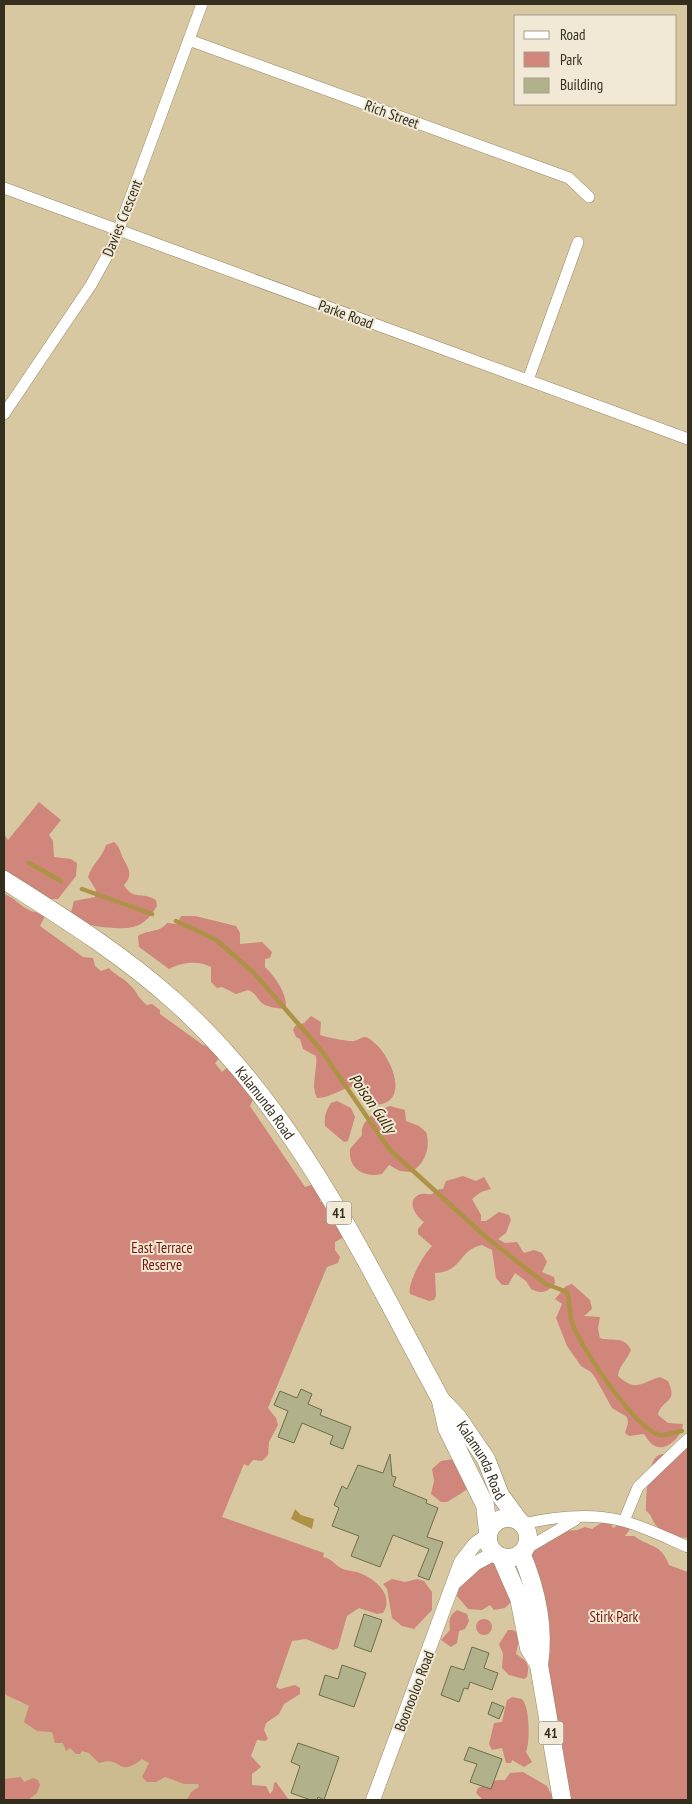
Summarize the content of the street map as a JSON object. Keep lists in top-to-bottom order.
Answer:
{
  "streets": {
    "main road": ["Kalamunda Road", "41"],
    "street": [
      "Rich Street",
      "Davies Crescent",
      "Parke Road",
      "Boonooloo Road"
    ]
  },
  "crossings": [
    ["Rich Street", "Davies Crescent"],
    ["Davies Crescent", "Parke Road"],
    ["Kalamunda Road", "41"],
    ["Kalamunda Road", "Boonooloo Road"],
    ["41", "Boonooloo Road"]
  ],
  "water": ["Poison Gully"],
  "parks": ["East Terrace Reserve", "Stirk Park"],
  "legend": ["Road", "Park", "Building"]
}
